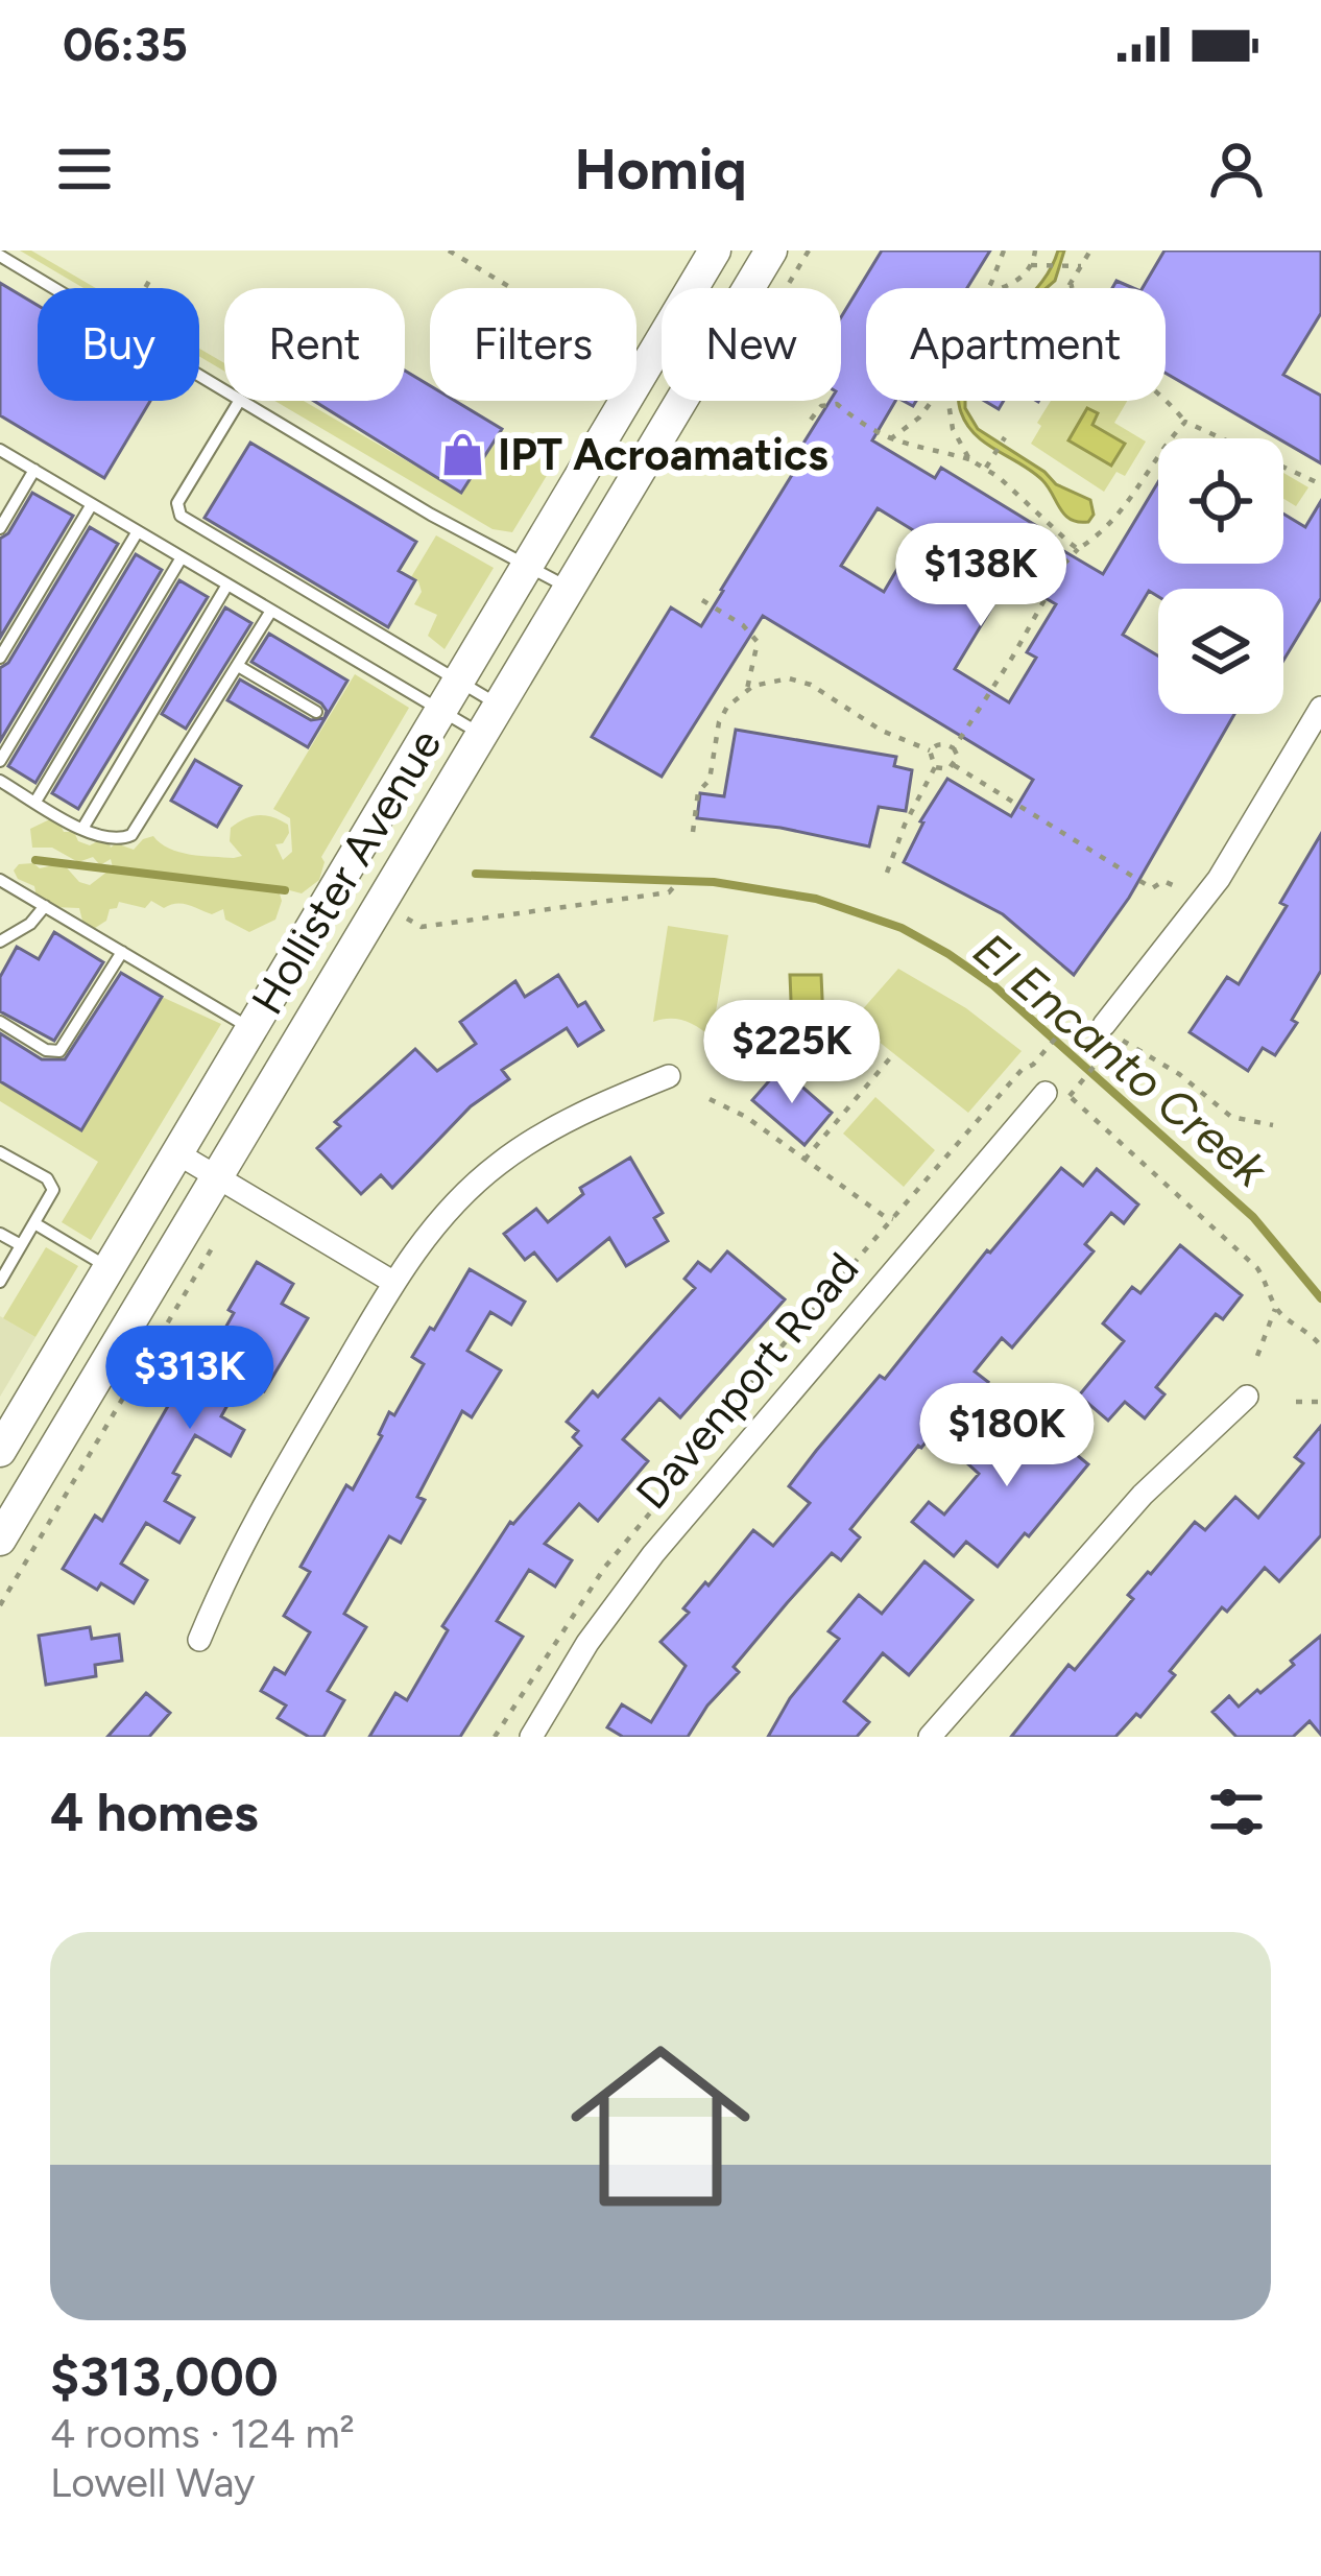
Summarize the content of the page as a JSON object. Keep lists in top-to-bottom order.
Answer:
{
  "streets": {
    "main road": ["Hollister Avenue"],
    "street": ["Davenport Road"]
  },
  "water": ["El Encanto Creek"],
  "places": {
    "shop": ["IPT Acroamatics"]
  },
  "page": {
    "status": "06:35",
    "header": "Homiq",
    "chip": [
      "Buy",
      "Rent",
      "Filters",
      "New",
      "Apartment"
    ],
    "price": [
      "$138K",
      "$225K",
      "$313K",
      "$180K"
    ],
    "heading": "4 homes",
    "list": [
      {
        "name": "$313,000",
        "note": "4 rooms · 124 m² · Lowell Way"
      }
    ]
  }
}
